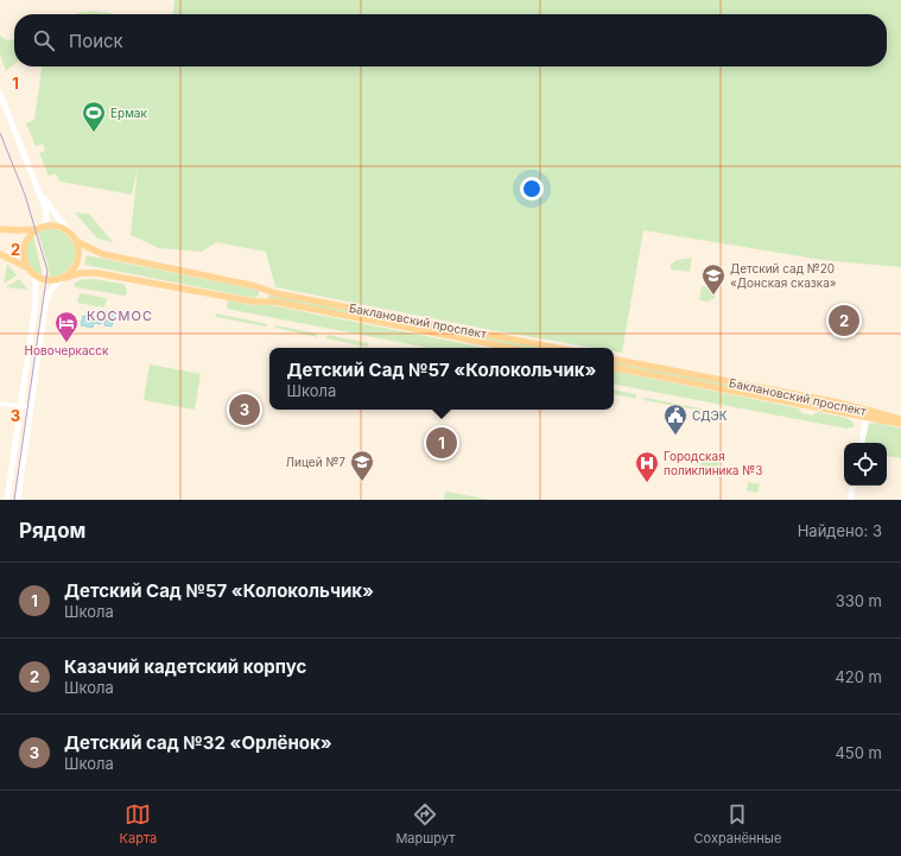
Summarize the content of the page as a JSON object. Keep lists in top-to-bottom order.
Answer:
{
  "streets": {
    "main road": ["Баклановский проспект"]
  },
  "districts": ["КОСМОС"],
  "places": {
    "sports": ["Ермак"],
    "school or university": ["Детский сад №20 «Донская сказка»", "Лицей №7"],
    "hotel": ["Новочеркасск"],
    "public building": ["СДЭК"],
    "hospital": ["Городская поликлиника №3"]
  },
  "page": {
    "search": "Поиск",
    "pins": ["2", "3", "1"],
    "popup": ["Детский Сад №57 «Колокольчик»", "Школа"],
    "heading": ["Рядом", "Найдено: 3"],
    "list": [
      {
        "mark": "1",
        "name": "Детский Сад №57 «Колокольчик»",
        "note": "Школа",
        "value": "330 m"
      },
      {
        "mark": "2",
        "name": "Казачий кадетский корпус",
        "note": "Школа",
        "value": "420 m"
      },
      {
        "mark": "3",
        "name": "Детский сад №32 «Орлёнок»",
        "note": "Школа",
        "value": "450 m"
      }
    ],
    "nav": ["Карта", "Маршрут", "Сохранённые"]
  },
  "grid": {
    "rows": ["1", "2", "3"]
  }
}
